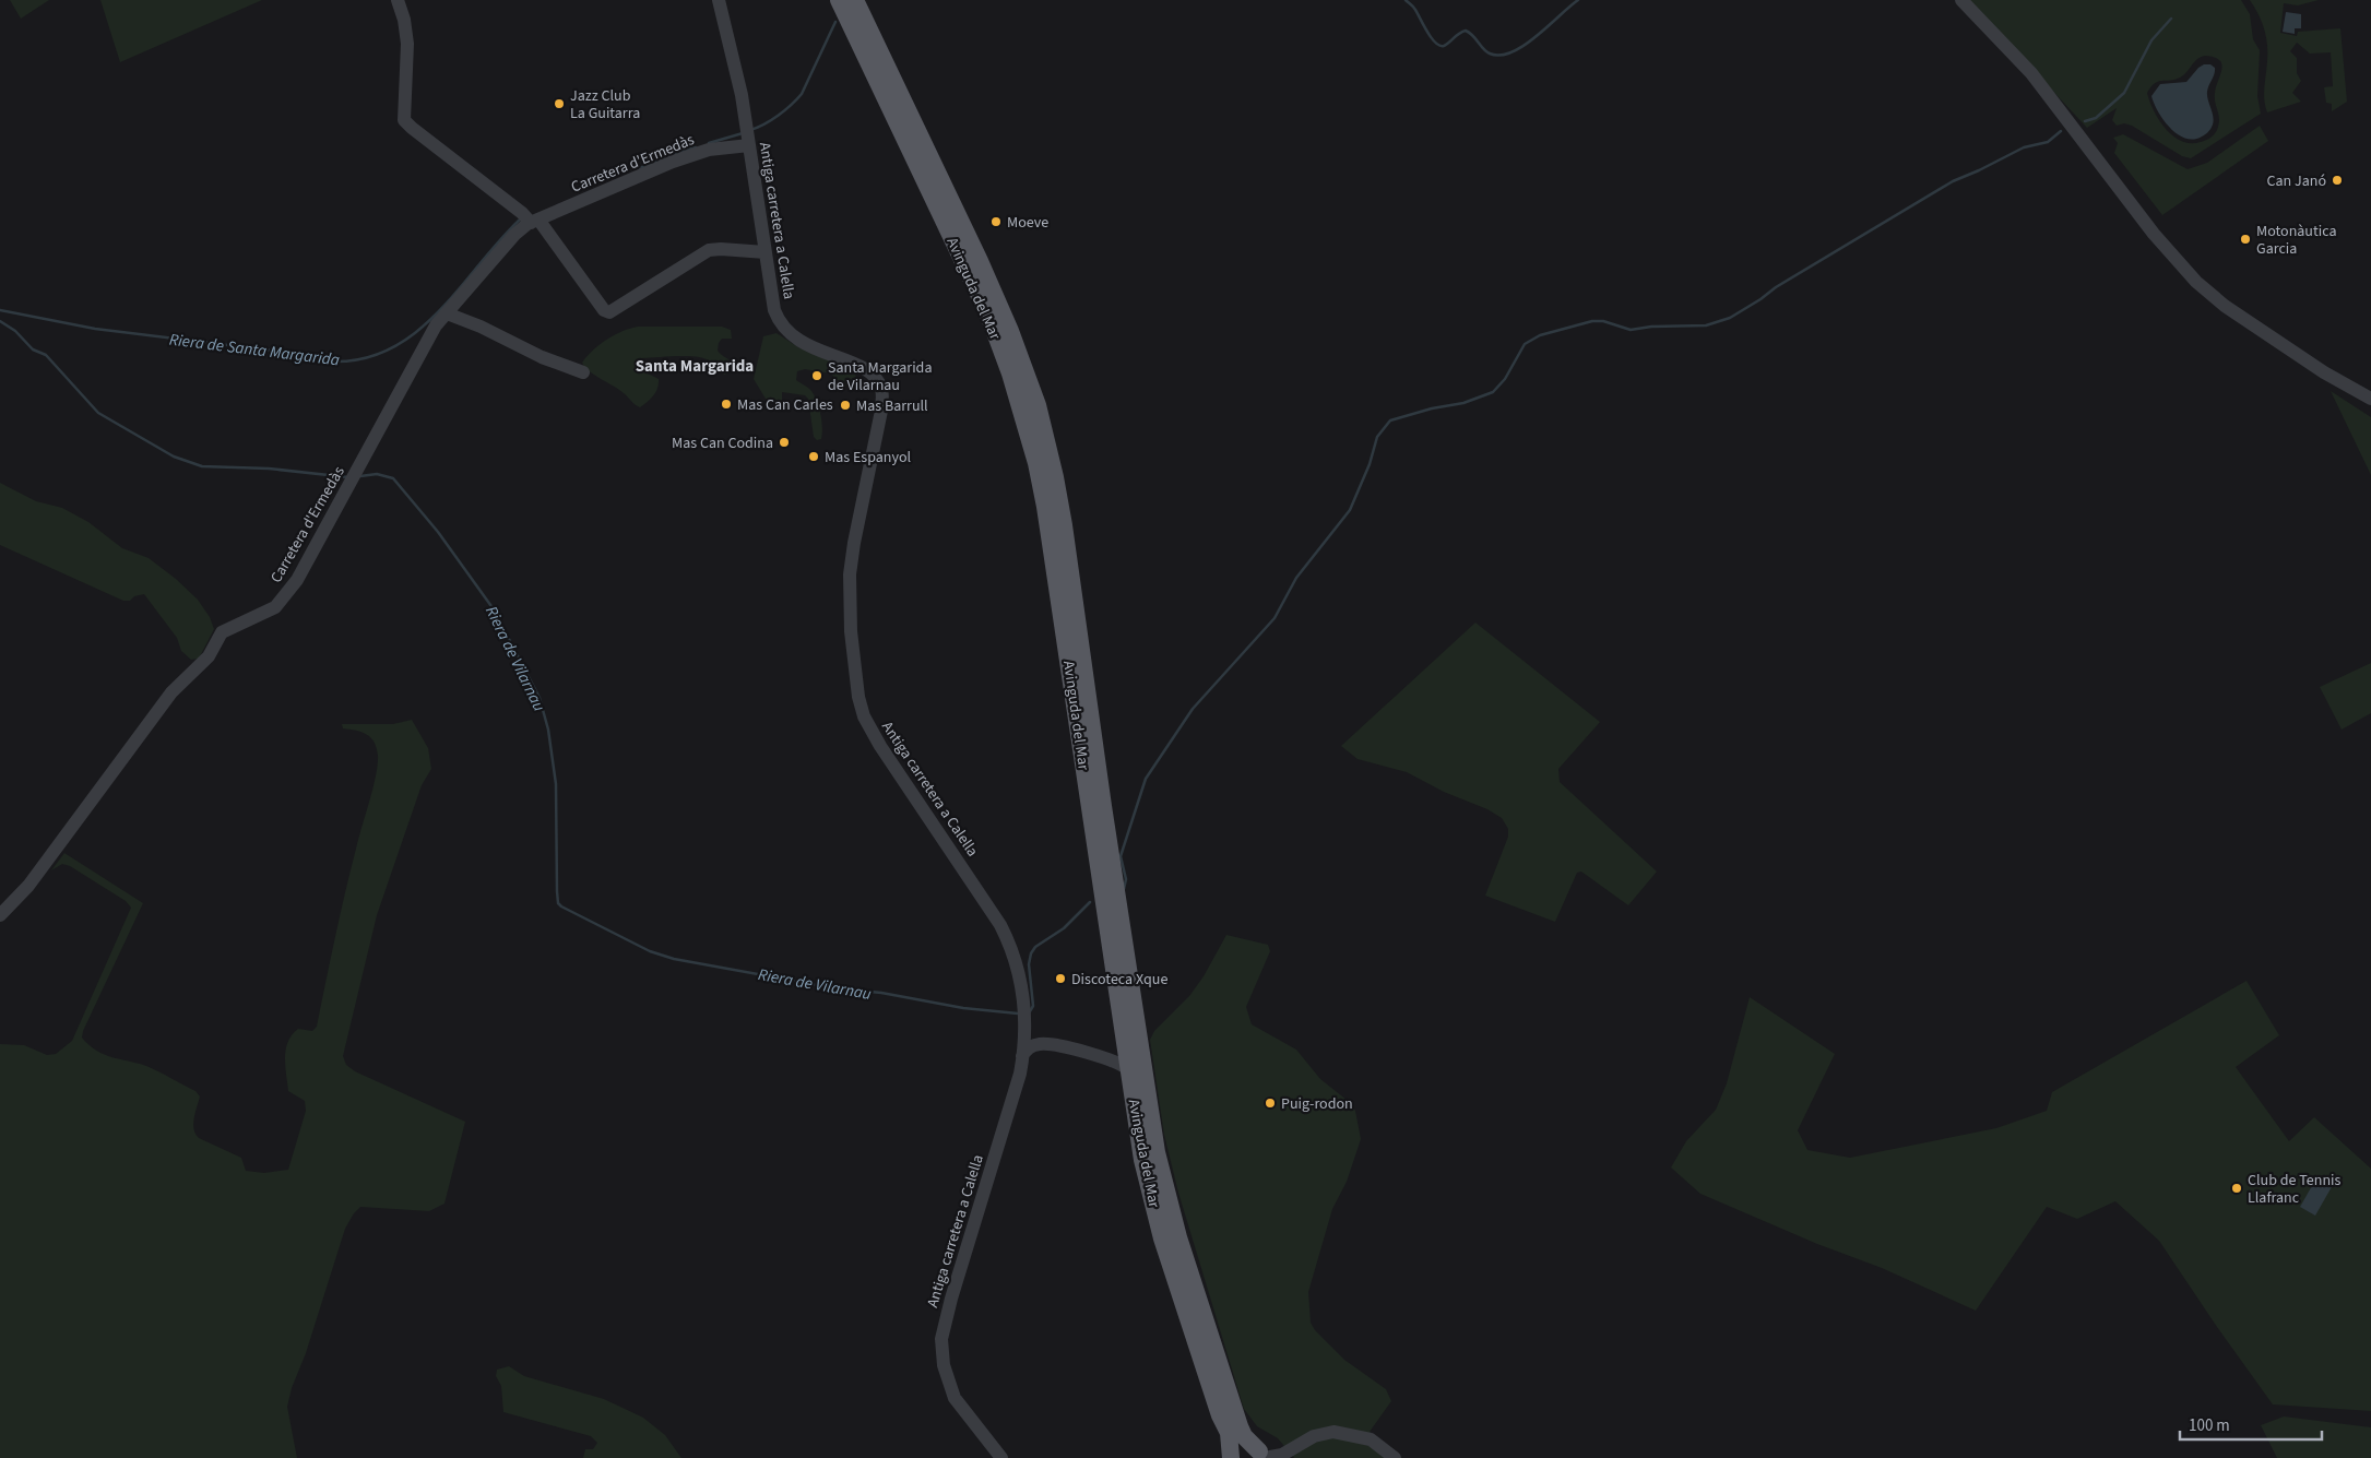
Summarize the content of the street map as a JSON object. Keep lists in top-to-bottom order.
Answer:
{
  "streets": {
    "main road": ["Avinguda del Mar"],
    "street": ["Carretera d'Ermedàs", "Antiga carretera a Calella"]
  },
  "crossings": [
    ["Carretera d'Ermedàs", "Antiga carretera a Calella"]
  ],
  "districts": ["Santa Margarida"],
  "water": ["Riera de Santa Margarida", "Riera de Vilarnau"],
  "places": [
    "Jazz Club La Guitarra",
    "Can Janó",
    "Moeve",
    "Motonàutica Garcia",
    "Santa Margarida de Vilarnau",
    "Mas Can Carles",
    "Mas Barrull",
    "Mas Can Codina",
    "Mas Espanyol",
    "Discoteca Xque",
    "Puig-rodon",
    "Club de Tennis Llafranc"
  ],
  "scale_bar": "100 m"
}
